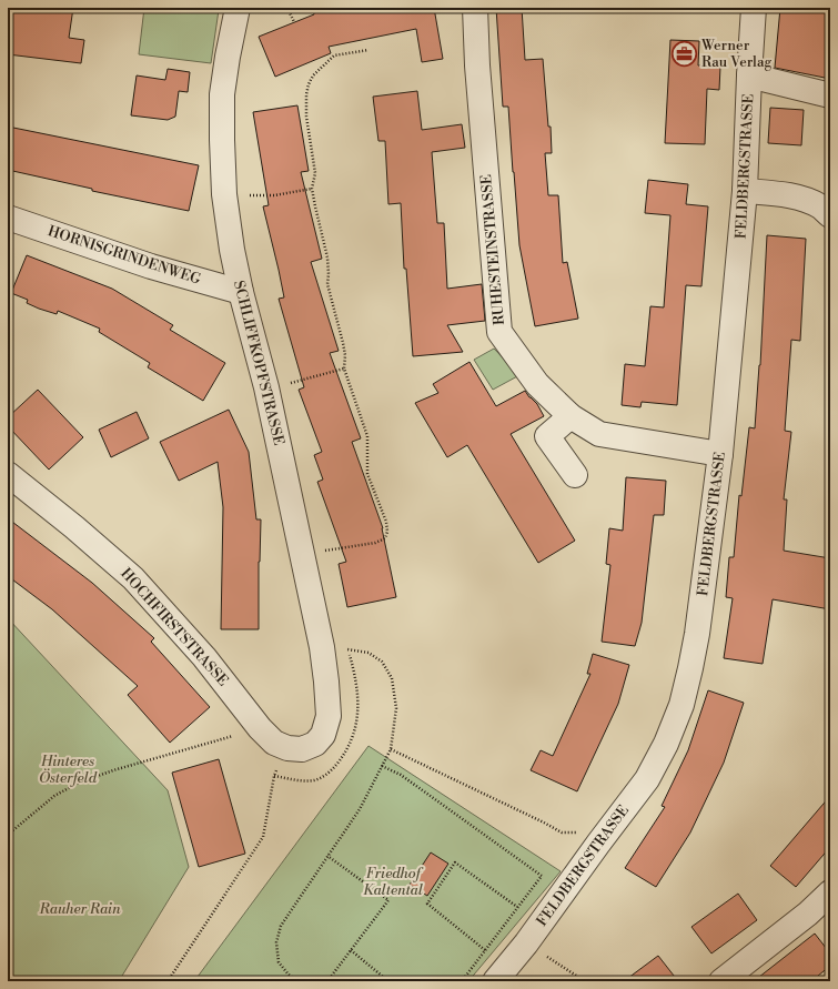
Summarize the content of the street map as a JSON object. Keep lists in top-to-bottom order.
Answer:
{
  "streets": {
    "street": [
      "FELDBERGSTRASSE",
      "RUHESTEINSTRASSE",
      "HORNISGRINDENWEG",
      "SCHLIFFKOPFSTRASSE",
      "HOCHFIRSTSTRASSE"
    ]
  },
  "crossings": [
    ["FELDBERGSTRASSE", "RUHESTEINSTRASSE"],
    ["HORNISGRINDENWEG", "SCHLIFFKOPFSTRASSE"],
    ["SCHLIFFKOPFSTRASSE", "HOCHFIRSTSTRASSE"]
  ],
  "parks": ["Hinteres Österfeld", "Friedhof Kaltental", "Rauher Rain"],
  "places": {
    "office": ["Werner Rau Verlag"]
  }
}
